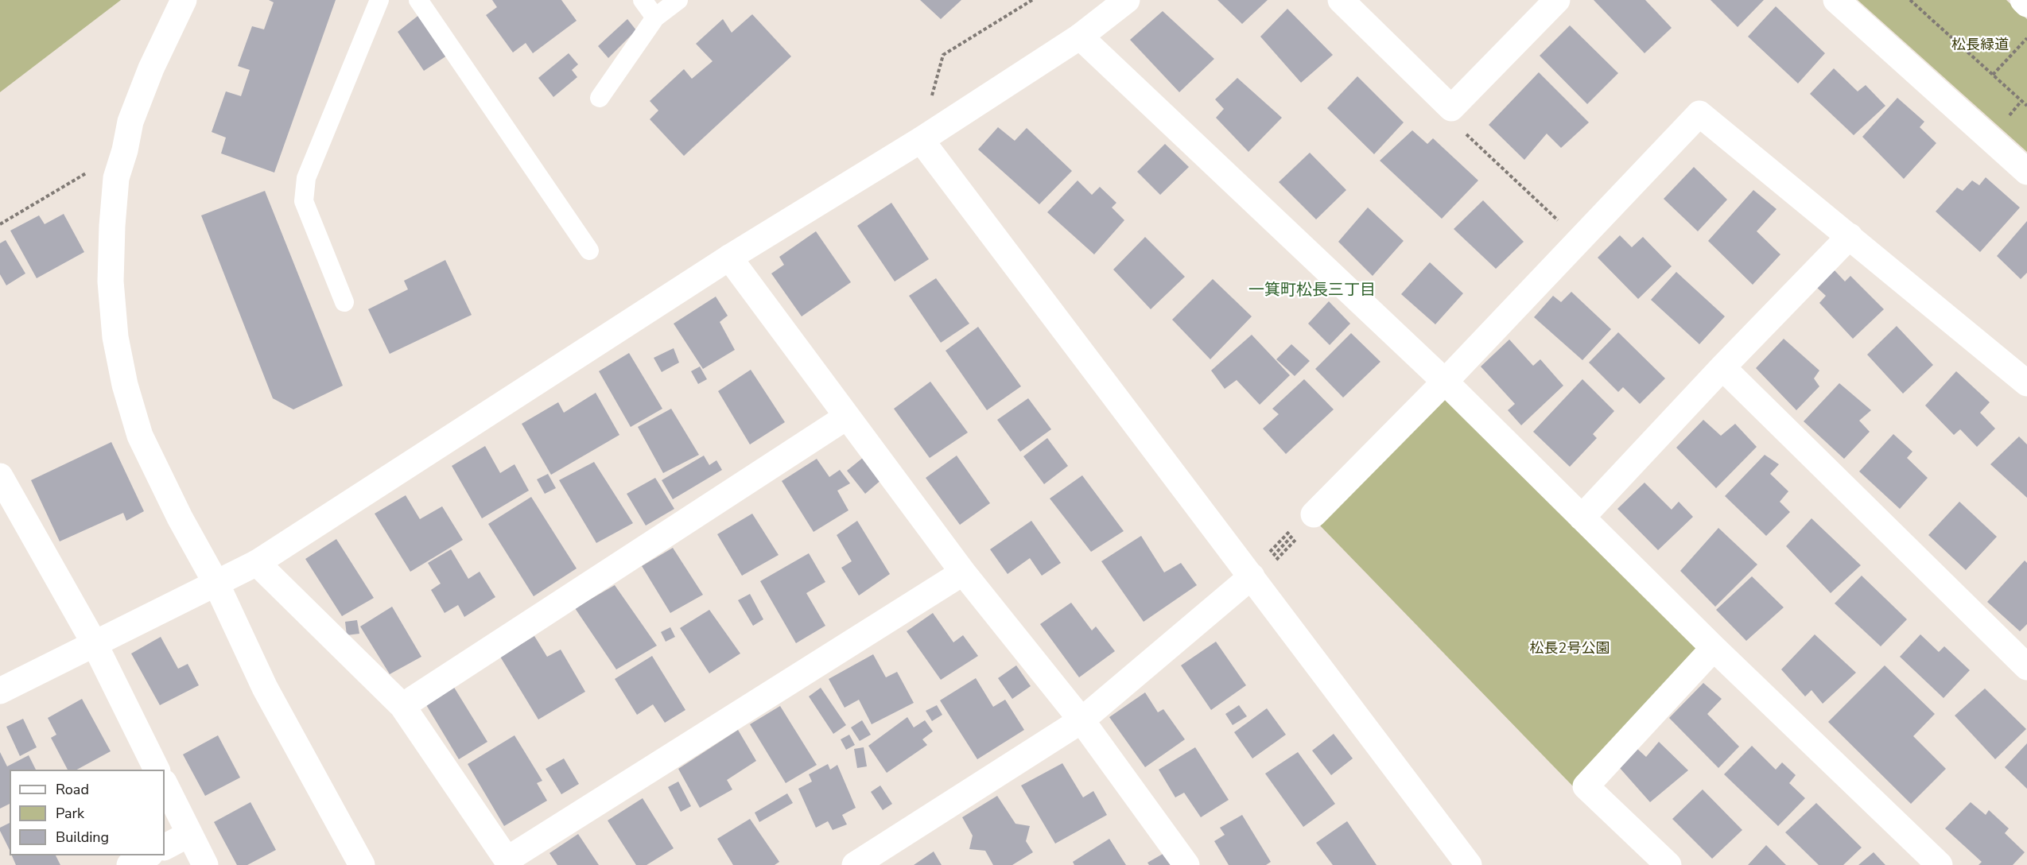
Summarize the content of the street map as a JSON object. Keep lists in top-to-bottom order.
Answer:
{
  "districts": ["一箕町松長三丁目"],
  "parks": ["松長緑道", "松長2号公園"],
  "legend": ["Road", "Park", "Building"]
}
